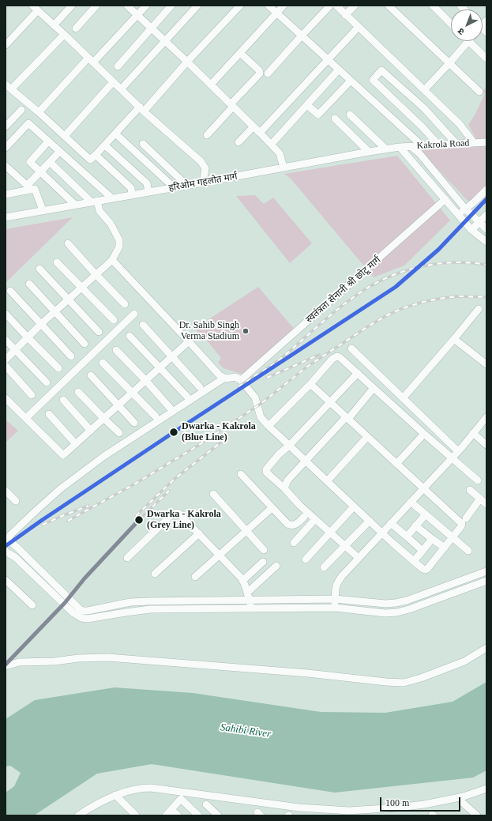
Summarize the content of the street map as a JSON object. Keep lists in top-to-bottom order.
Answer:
{
  "streets": {
    "street": ["Kakrola Road", "हरिओम गहलोत मार्ग", "स्वतंत्रता सेनानी श्री छोटू मार्ग"]
  },
  "crossings": [
    ["Kakrola Road", "हरिओम गहलोत मार्ग"]
  ],
  "water": ["Sahibi River"],
  "places": ["Dr. Sahib Singh Verma Stadium", "Dwarka - Kakrola (Blue Line)", "Dwarka - Kakrola (Grey Line)"],
  "scale_bar": "100 m",
  "north": "bottom left"
}
